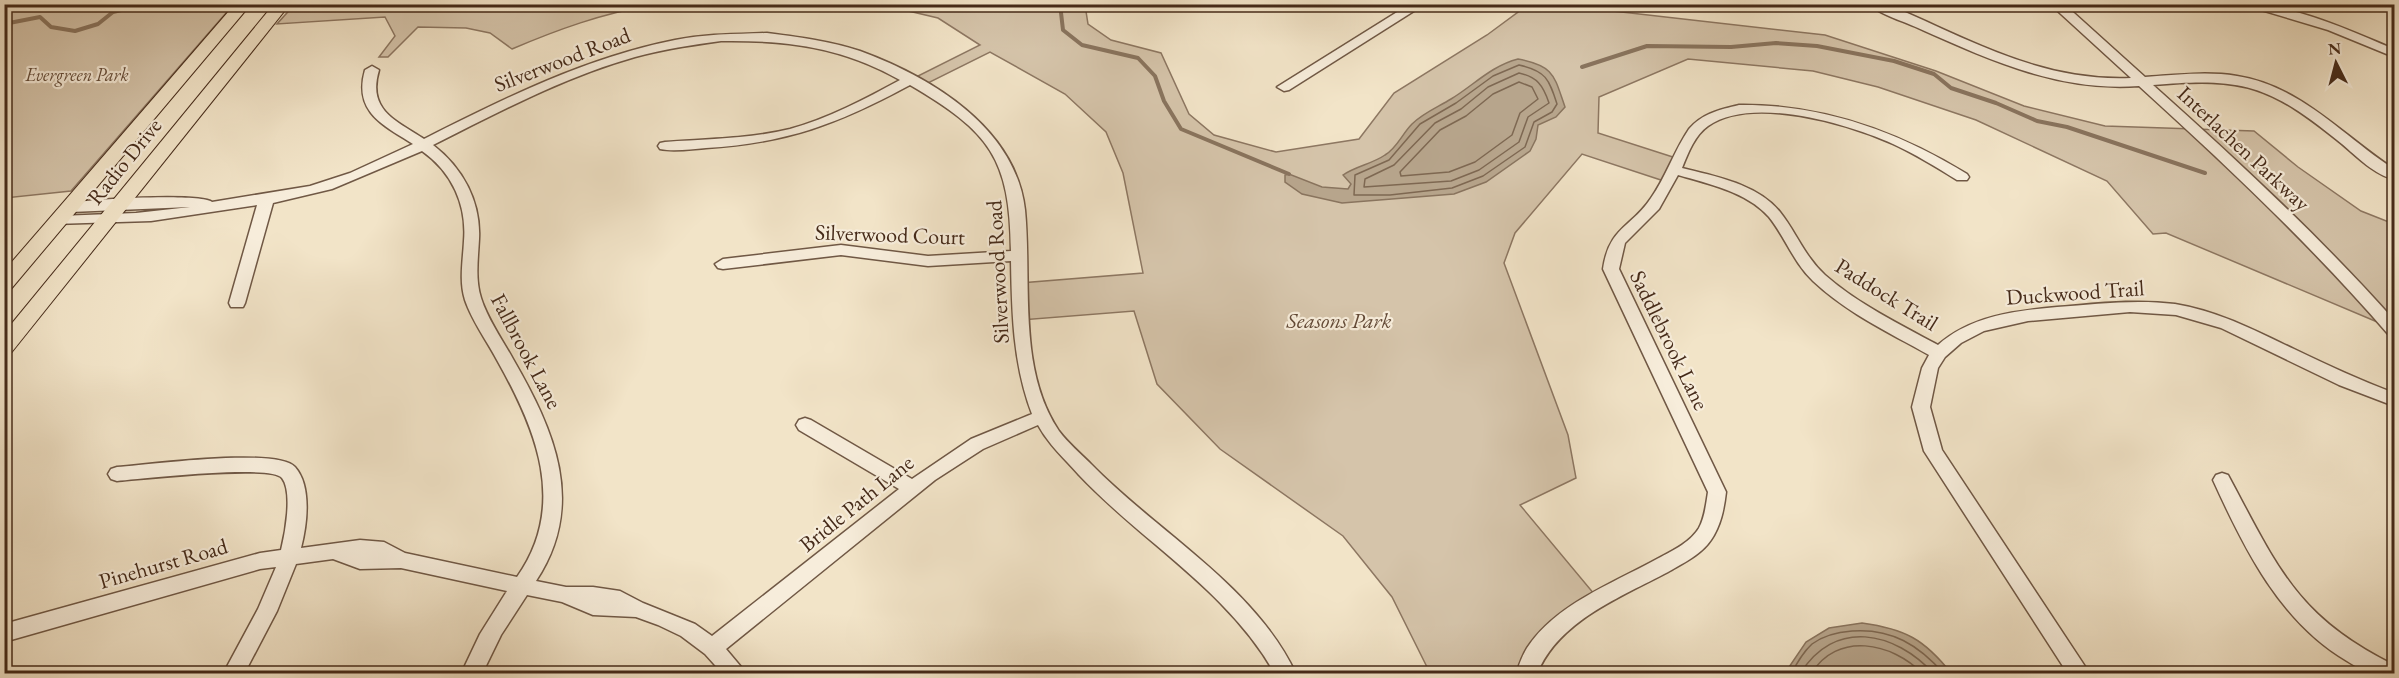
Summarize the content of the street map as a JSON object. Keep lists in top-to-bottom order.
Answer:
{
  "streets": {
    "main road": ["Radio Drive"],
    "street": [
      "Silverwood Road",
      "Interlachen Parkway",
      "Silverwood Court",
      "Duckwood Trail",
      "Paddock Trail",
      "Saddlebrook Lane",
      "Fallbrook Lane",
      "Bridle Path Lane",
      "Pinehurst Road"
    ]
  },
  "crossings": [
    ["Silverwood Road", "Radio Drive"],
    ["Silverwood Road", "Silverwood Court"],
    ["Silverwood Road", "Fallbrook Lane"],
    ["Silverwood Road", "Bridle Path Lane"],
    ["Duckwood Trail", "Paddock Trail"],
    ["Paddock Trail", "Saddlebrook Lane"],
    ["Fallbrook Lane", "Pinehurst Road"],
    ["Bridle Path Lane", "Pinehurst Road"]
  ],
  "parks": ["Evergreen Park", "Seasons Park"],
  "north": "top"
}
